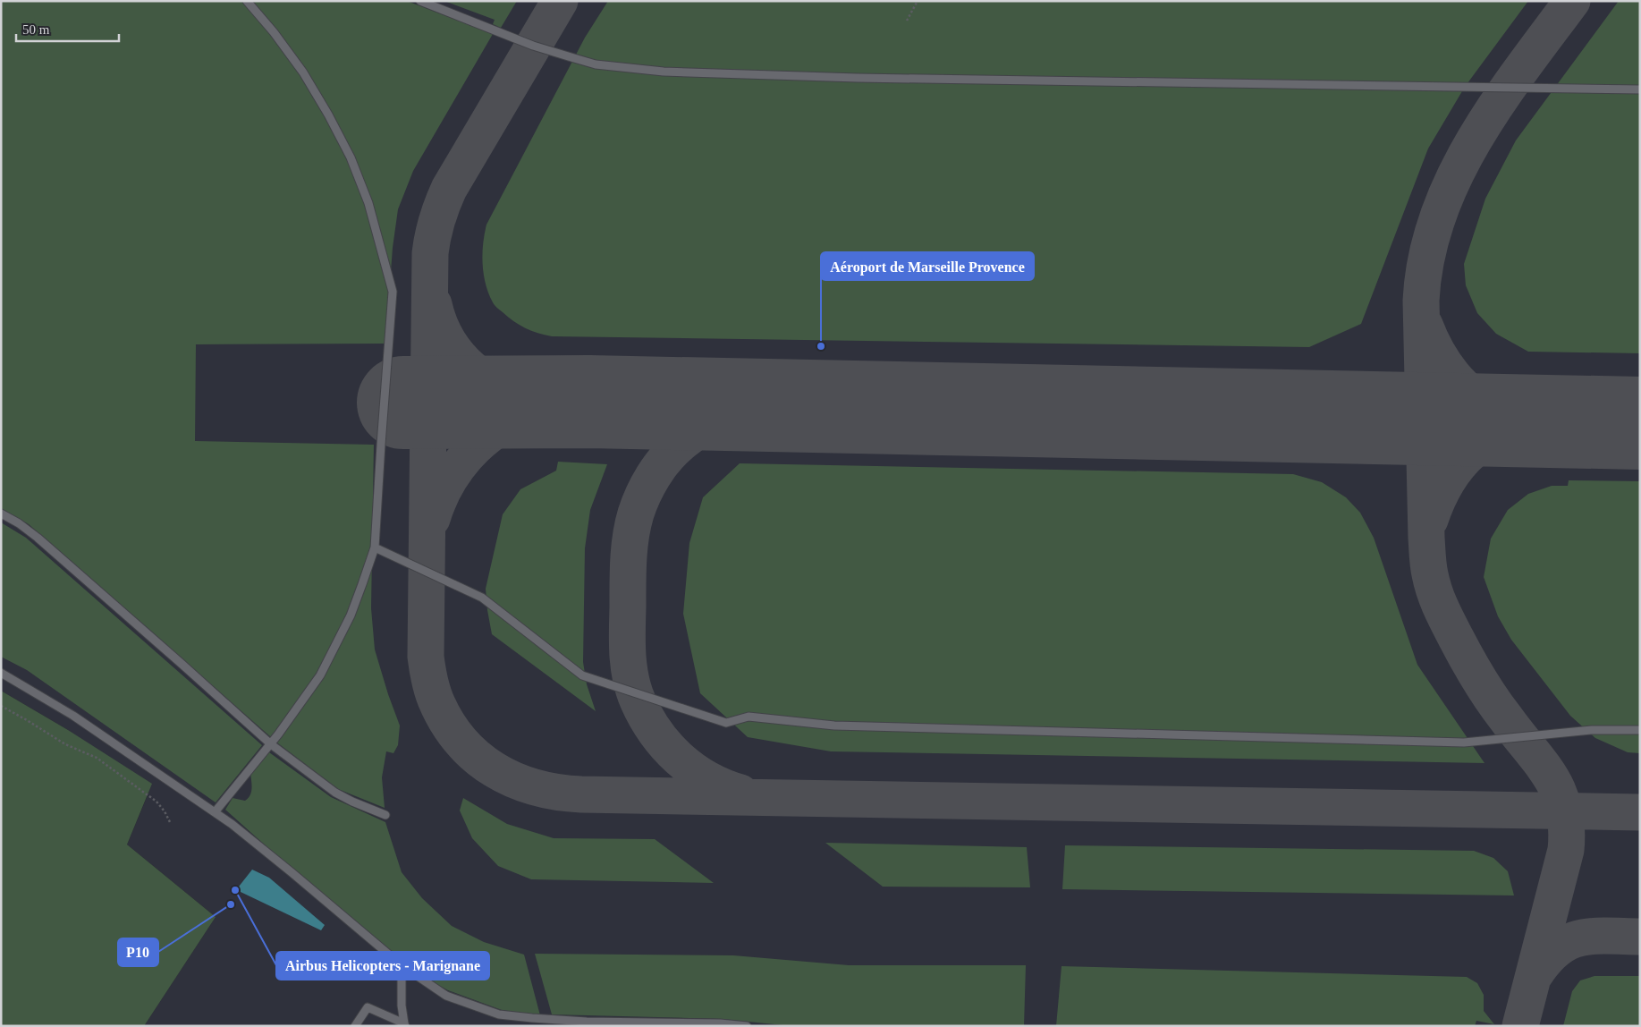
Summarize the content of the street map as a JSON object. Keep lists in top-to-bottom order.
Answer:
{
  "places": ["Aéroport de Marseille Provence", "Airbus Helicopters - Marignane", "P10"],
  "scale_bar": "50 m"
}
